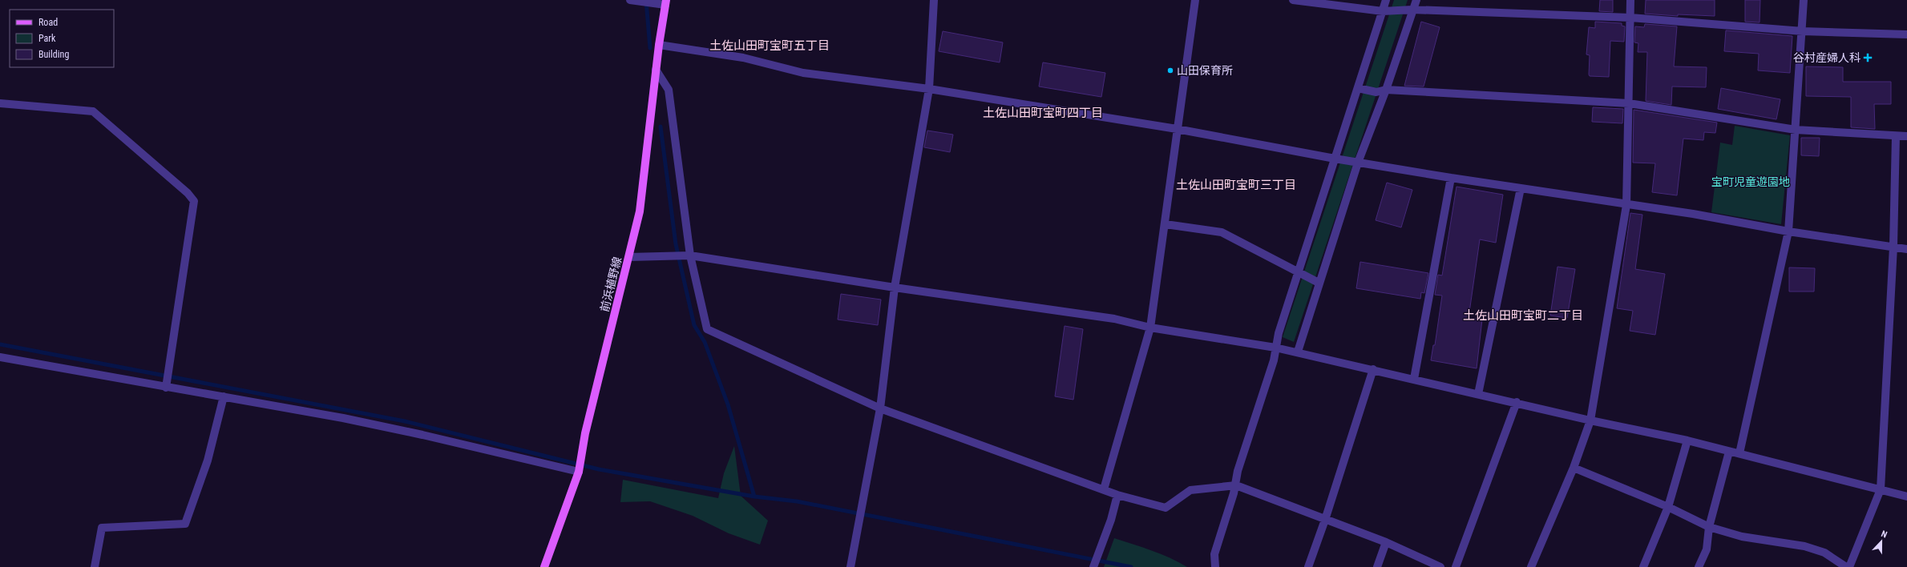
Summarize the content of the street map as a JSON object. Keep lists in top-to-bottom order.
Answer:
{
  "streets": {
    "main road": ["前浜植野線"]
  },
  "districts": [
    "土佐山田町宝町五丁目",
    "土佐山田町宝町四丁目",
    "土佐山田町宝町三丁目",
    "土佐山田町宝町二丁目"
  ],
  "parks": ["宝町児童遊園地"],
  "places": {
    "health": ["谷村産婦人科"],
    "other": ["山田保育所"]
  },
  "legend": ["Road", "Park", "Building"],
  "north": "top"
}
